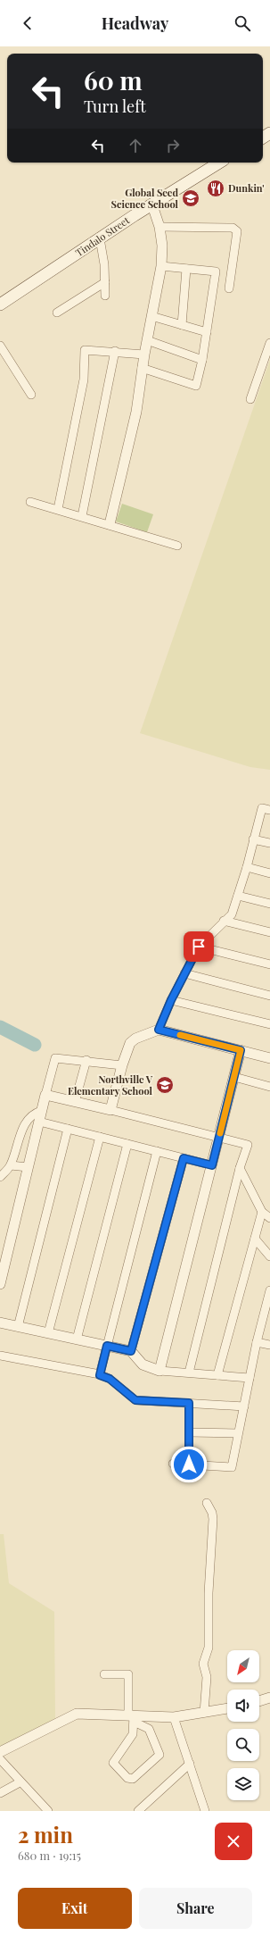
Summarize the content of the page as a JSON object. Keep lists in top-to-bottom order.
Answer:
{
  "streets": {
    "main road": ["Tindalo Street"]
  },
  "places": {
    "restaurant": ["Dunkin'"],
    "school or university": ["Global Seed Science School", "Northville V Elementary School"]
  },
  "north": "bottom left",
  "page": {
    "header": "Headway",
    "turn": ["60 m", "Turn left"],
    "heading": ["2 min", "680 m · 19:15"],
    "buttons": ["Exit", "Share"]
  }
}
